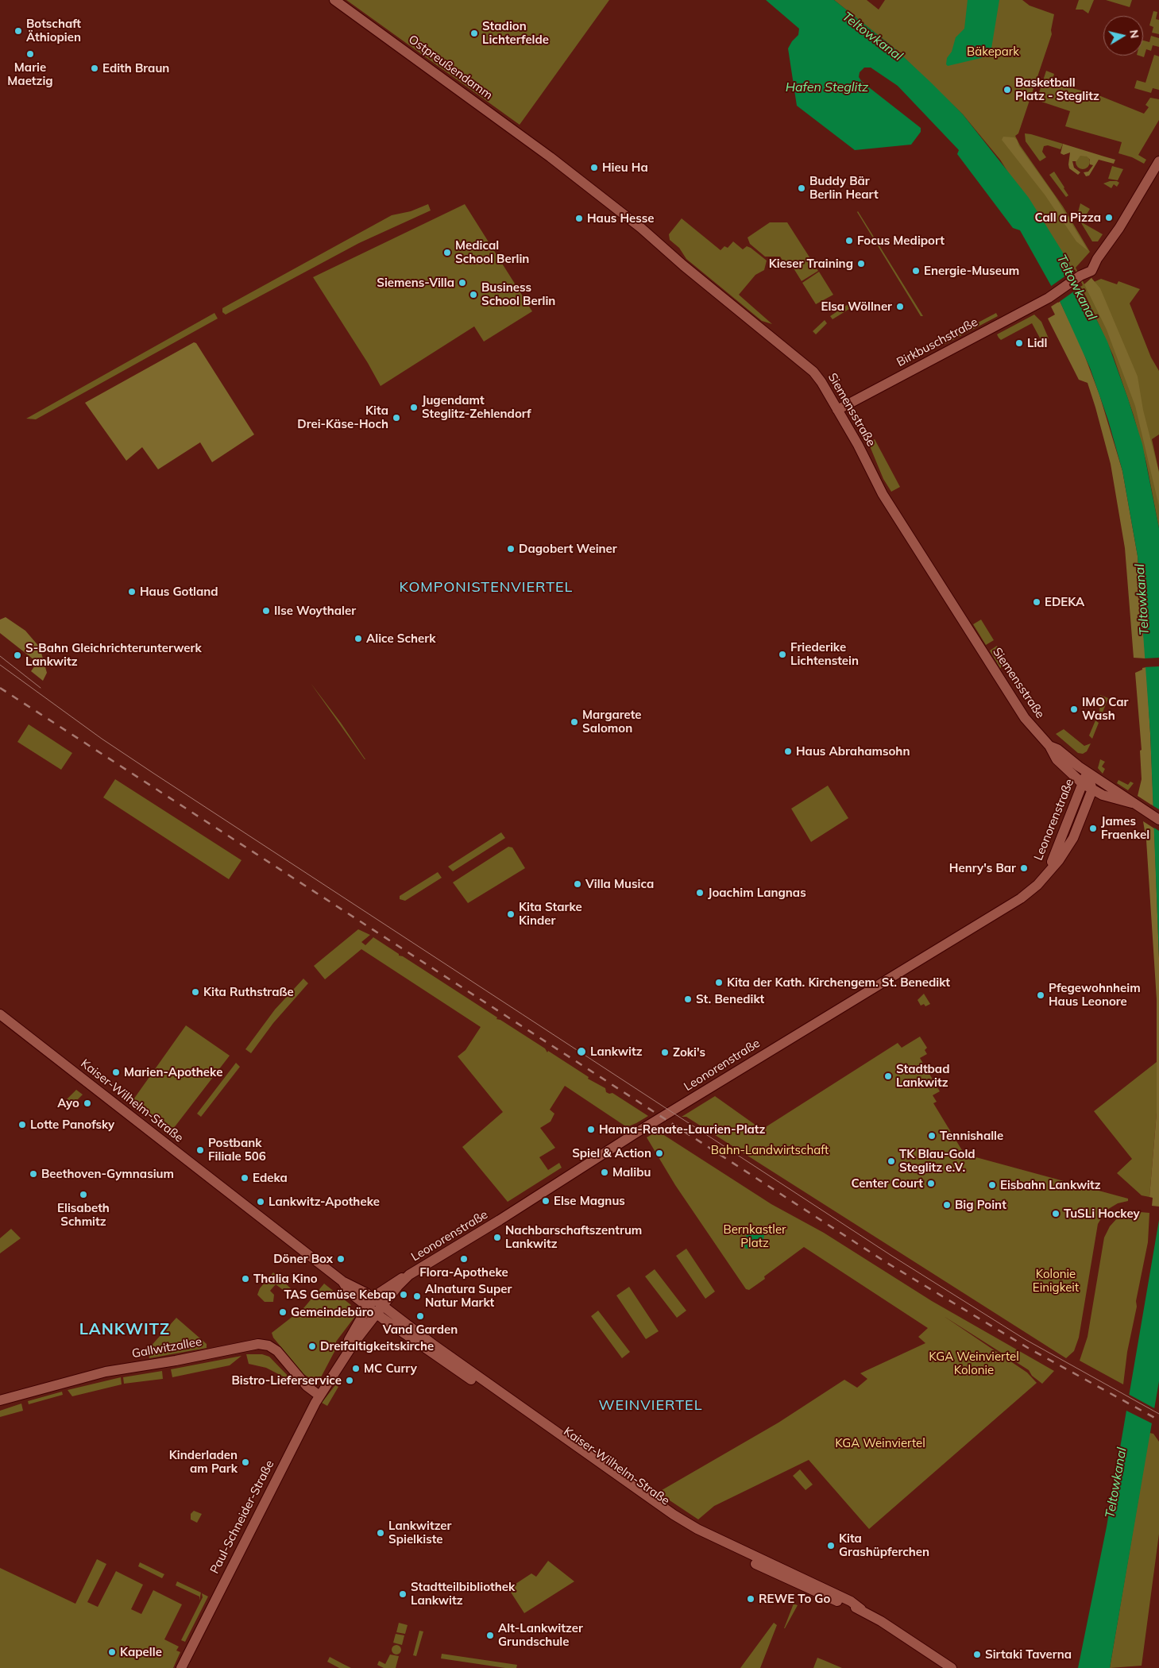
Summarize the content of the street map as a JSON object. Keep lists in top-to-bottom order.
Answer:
{
  "streets": {
    "main road": [
      "Ostpreußendamm",
      "Birkbuschstraße",
      "Siemensstraße",
      "Leonorenstraße",
      "Kaiser-Wilhelm-Straße",
      "Gallwitzallee",
      "Paul-Schneider-Straße"
    ]
  },
  "crossings": [
    ["Ostpreußendamm", "Siemensstraße"],
    ["Birkbuschstraße", "Siemensstraße"],
    ["Siemensstraße", "Leonorenstraße"],
    ["Leonorenstraße", "Kaiser-Wilhelm-Straße"],
    ["Leonorenstraße", "Paul-Schneider-Straße"],
    ["Kaiser-Wilhelm-Straße", "Paul-Schneider-Straße"],
    ["Gallwitzallee", "Paul-Schneider-Straße"]
  ],
  "districts": ["KOMPONISTENVIERTEL", "LANKWITZ", "WEINVIERTEL"],
  "water": ["Teltowkanal", "Hafen Steglitz"],
  "parks": [
    "Bäkepark",
    "Bahn-Landwirtschaft",
    "Bernkastler Platz",
    "Kolonie Einigkeit",
    "KGA Weinviertel Kolonie",
    "KGA Weinviertel"
  ],
  "places": [
    "Botschaft Äthiopien",
    "Stadion Lichterfelde",
    "Marie Maetzig",
    "Edith Braun",
    "Basketball Platz - Steglitz",
    "Hieu Ha",
    "Buddy Bär Berlin Heart",
    "Call a Pizza",
    "Haus Hesse",
    "Focus Mediport",
    "Medical School Berlin",
    "Kieser Training",
    "Energie-Museum",
    "Siemens-Villa",
    "Business School Berlin",
    "Elsa Wöllner",
    "Lidl",
    "Jugendamt Steglitz-Zehlendorf",
    "Kita Drei-Käse-Hoch",
    "Dagobert Weiner",
    "Haus Gotland",
    "EDEKA",
    "Ilse Woythaler",
    "Alice Scherk",
    "Friederike Lichtenstein",
    "S-Bahn Gleichrichterunterwerk Lankwitz",
    "IMO Car Wash",
    "Margarete Salomon",
    "Haus Abrahamsohn",
    "James Fraenkel",
    "Henry's Bar",
    "Villa Musica",
    "Joachim Langnas",
    "Kita Starke Kinder",
    "Kita der Kath. Kirchengem. St. Benedikt",
    "Kita Ruthstraße",
    "Pfegewohnheim Haus Leonore",
    "St. Benedikt",
    "Lankwitz",
    "Zoki's",
    "Marien-Apotheke",
    "Stadtbad Lankwitz",
    "Ayo",
    "Lotte Panofsky",
    "Hanna-Renate-Laurien-Platz",
    "Tennishalle",
    "Postbank Filiale 506",
    "Spiel & Action",
    "TK Blau-Gold Steglitz e.V.",
    "Malibu",
    "Beethoven-Gymnasium",
    "Edeka",
    "Center Court",
    "Eisbahn Lankwitz",
    "Elisabeth Schmitz",
    "Else Magnus",
    "Lankwitz-Apotheke",
    "Big Point",
    "TuSLi Hockey",
    "Nachbarschaftszentrum Lankwitz",
    "Döner Box",
    "Flora-Apotheke",
    "Thalia Kino",
    "TAS Gemüse Kebap",
    "Alnatura Super Natur Markt",
    "Gemeindebüro",
    "Vand Garden",
    "Dreifaltigkeitskirche",
    "MC Curry",
    "Bistro-Lieferservice",
    "Kinderladen am Park",
    "Lankwitzer Spielkiste",
    "Kita Grashüpferchen",
    "Stadtteilbibliothek Lankwitz",
    "REWE To Go",
    "Alt-Lankwitzer Grundschule",
    "Kapelle",
    "Sirtaki Taverna"
  ],
  "north": "right"
}
